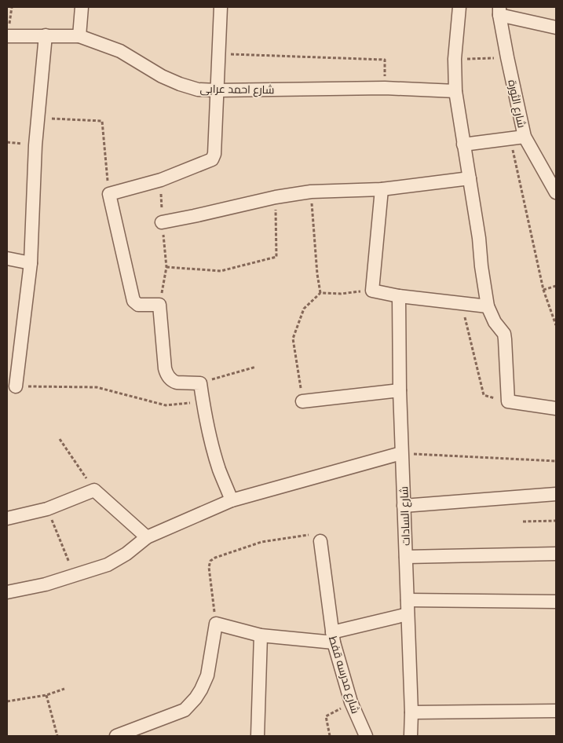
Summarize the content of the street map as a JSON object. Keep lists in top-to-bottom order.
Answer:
{
  "streets": {
    "street": [
      "شارع احمد عرابى",
      "شارع الثورة",
      "شارع السادات",
      "شارع مدرسه قفط"
    ]
  }
}
